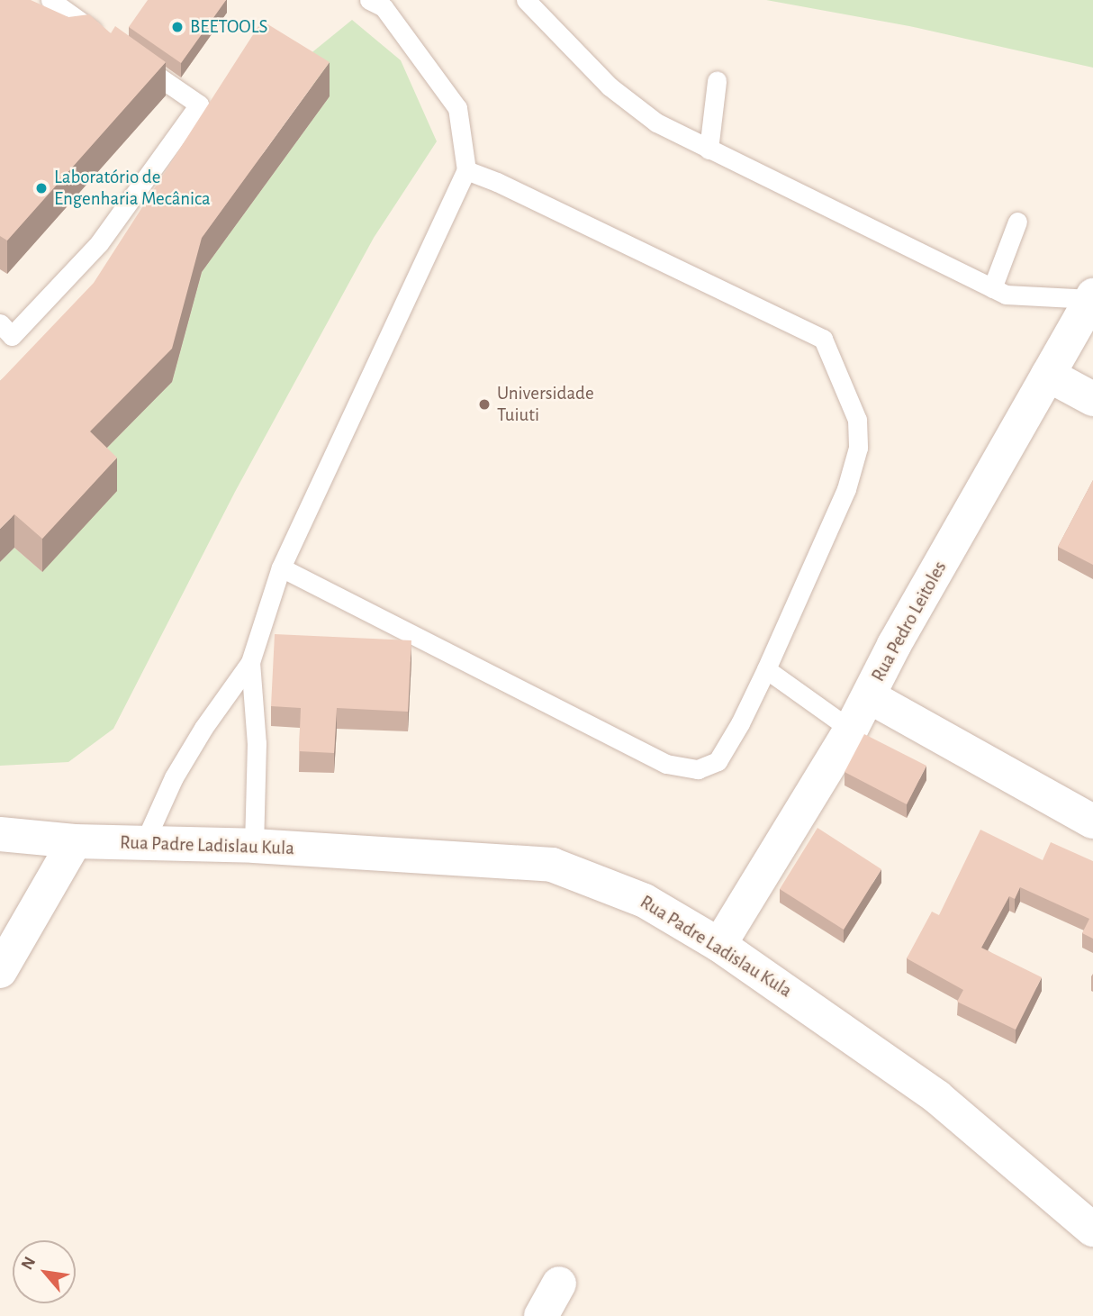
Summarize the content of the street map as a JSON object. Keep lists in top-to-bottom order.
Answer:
{
  "streets": {
    "street": ["Rua Pedro Leitoles", "Rua Padre Ladislau Kula"]
  },
  "crossings": [
    ["Rua Pedro Leitoles", "Rua Padre Ladislau Kula"]
  ],
  "places": ["BEETOOLS", "Laboratório de Engenharia Mecânica", "Universidade Tuiuti"],
  "north": "top left"
}
